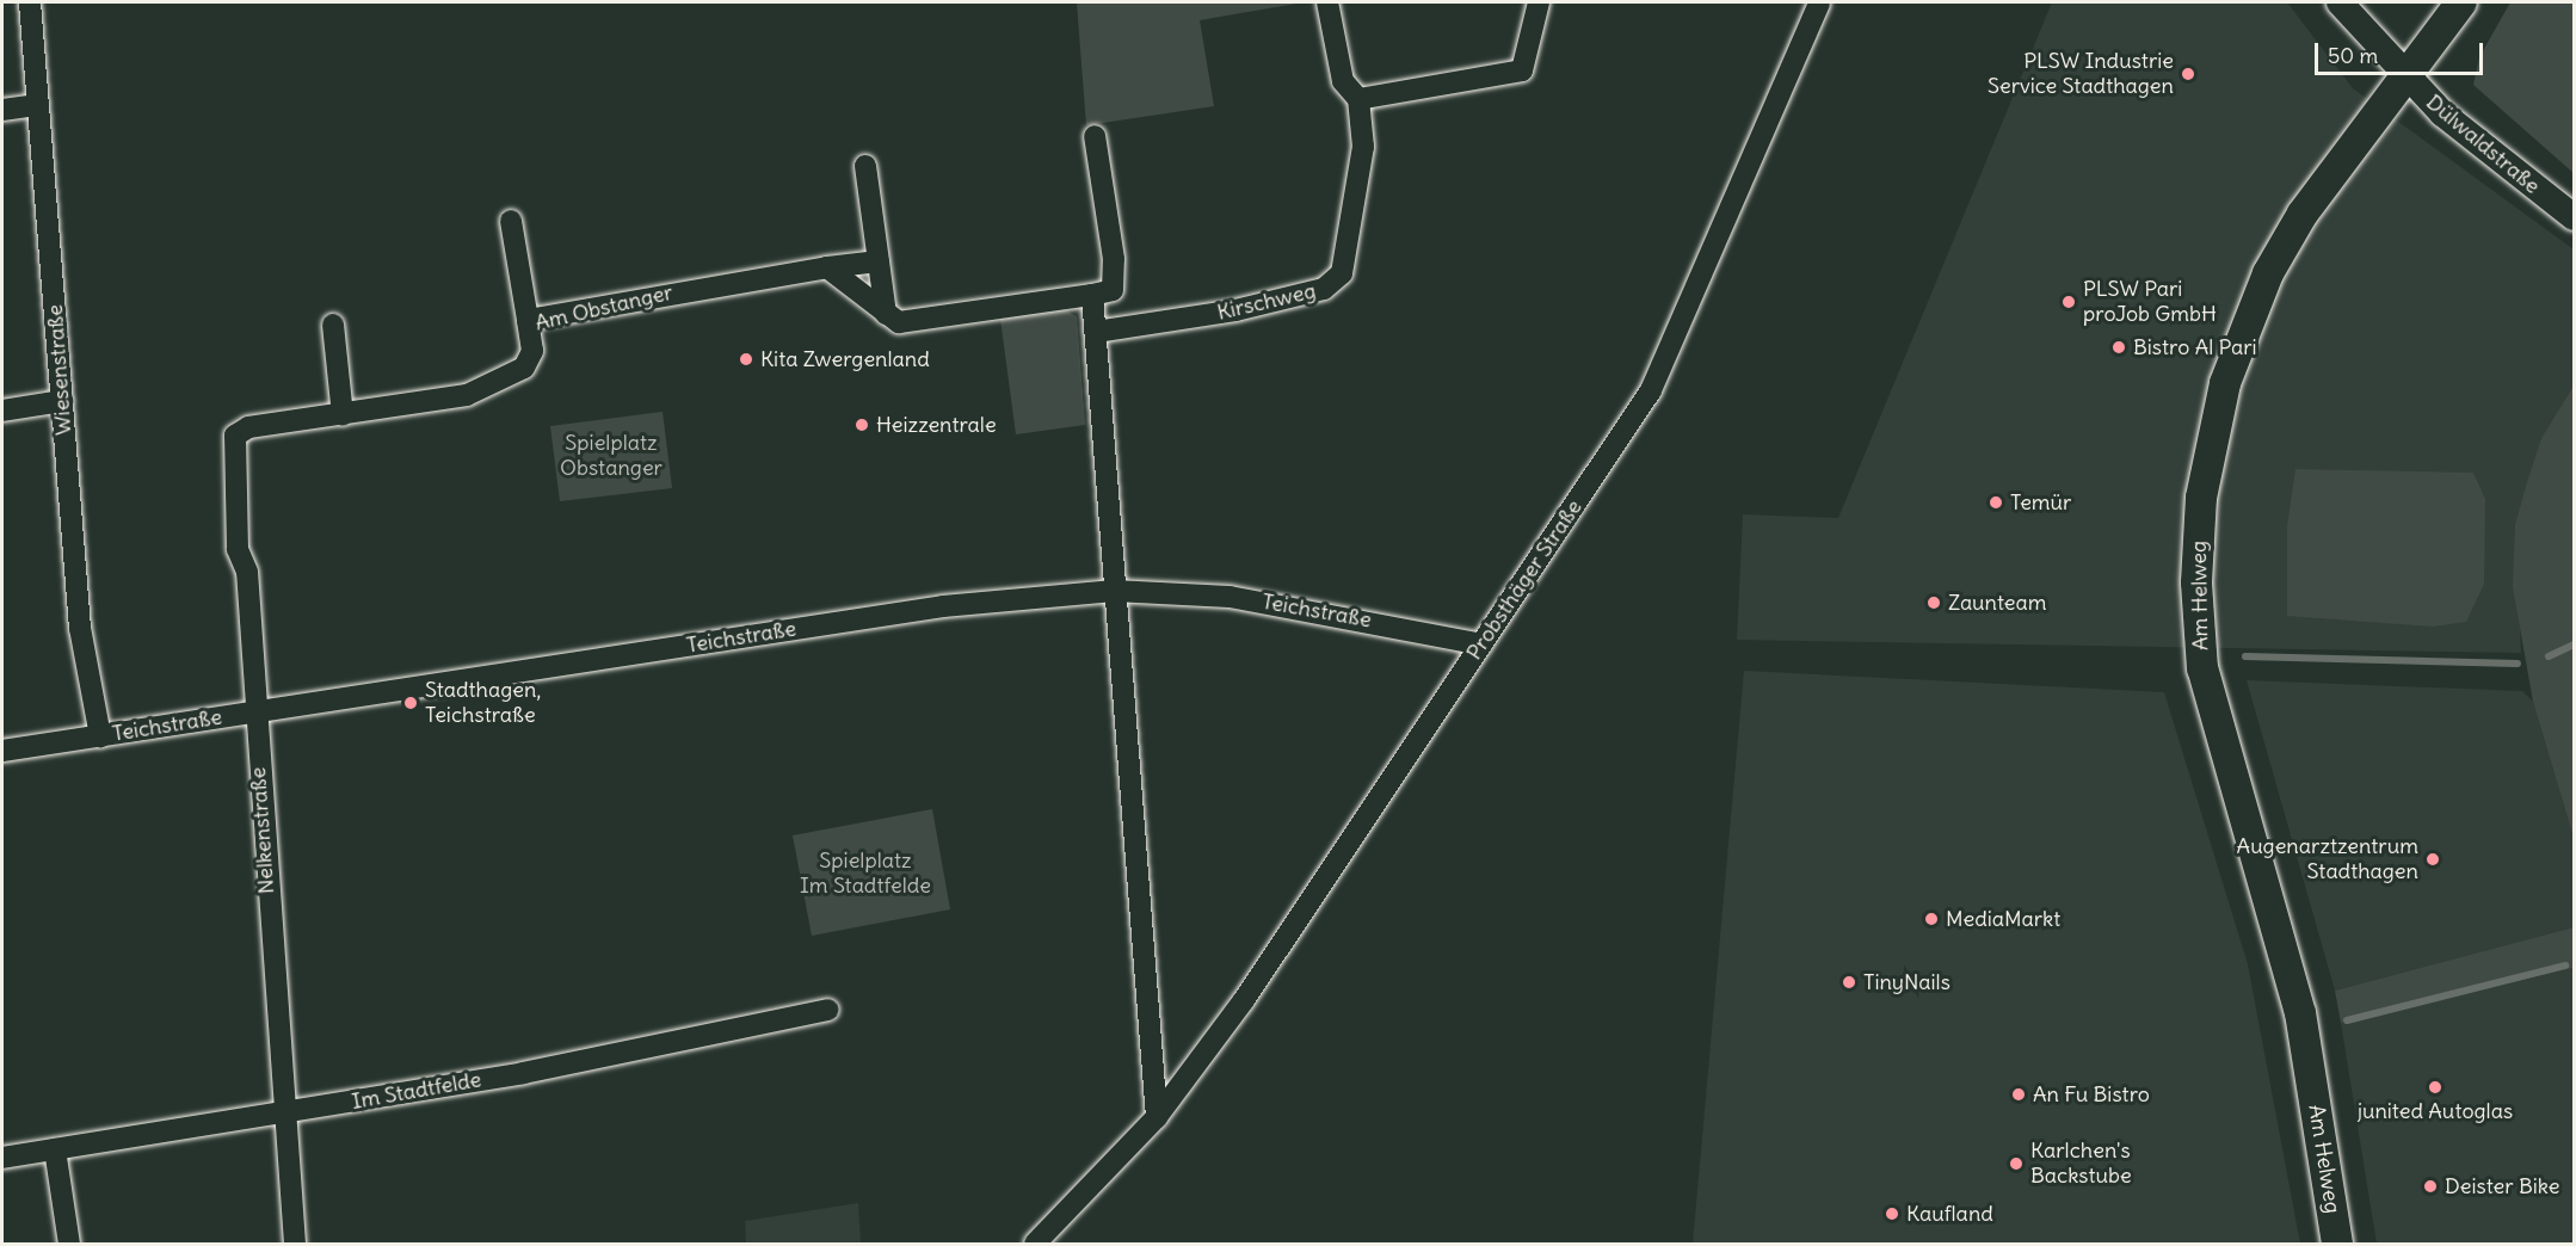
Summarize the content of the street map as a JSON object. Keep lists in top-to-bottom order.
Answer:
{
  "streets": {
    "main road": ["Am Helweg"],
    "street": [
      "Dülwaldstraße",
      "Kirschweg",
      "Am Obstanger",
      "Wiesenstraße",
      "Probsthäger Straße",
      "Teichstraße",
      "Nelkenstraße",
      "Im Stadtfelde"
    ]
  },
  "crossings": [
    ["Dülwaldstraße", "Am Helweg"],
    ["Am Obstanger", "Nelkenstraße"],
    ["Wiesenstraße", "Teichstraße"],
    ["Probsthäger Straße", "Teichstraße"],
    ["Teichstraße", "Nelkenstraße"],
    ["Nelkenstraße", "Im Stadtfelde"]
  ],
  "parks": ["Spielplatz Obstanger", "Spielplatz Im Stadtfelde"],
  "places": [
    "PLSW Industrie Service Stadthagen",
    "PLSW Pari proJob GmbH",
    "Bistro Al Pari",
    "Kita Zwergenland",
    "Heizzentrale",
    "Temür",
    "Zaunteam",
    "Stadthagen, Teichstraße",
    "Augenarztzentrum Stadthagen",
    "MediaMarkt",
    "TinyNails",
    "junited Autoglas",
    "An Fu Bistro",
    "Karlchen's Backstube",
    "Deister Bike",
    "Kaufland"
  ],
  "scale_bar": "50 m"
}
